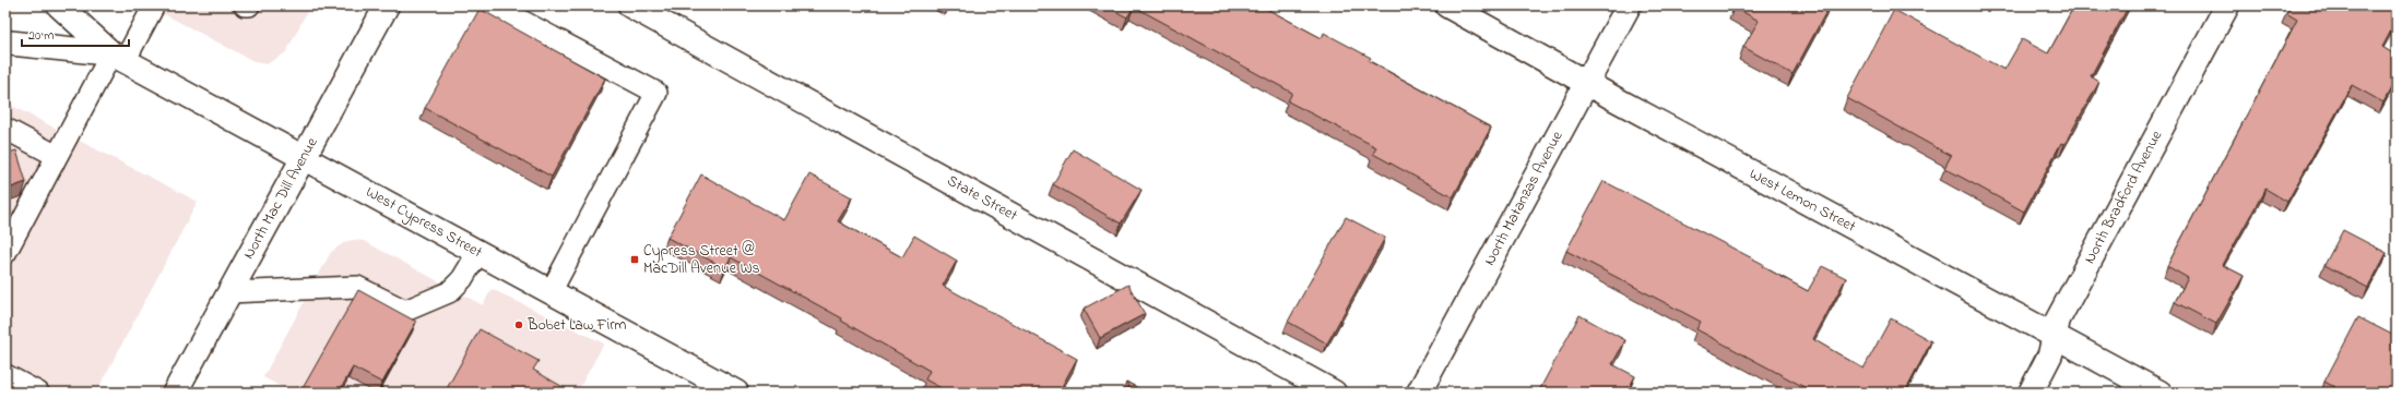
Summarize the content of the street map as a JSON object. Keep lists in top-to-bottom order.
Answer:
{
  "streets": {
    "street": [
      "North Bradford Avenue",
      "North Mac Dill Avenue",
      "State Street",
      "North Matanzas Avenue",
      "West Lemon Street",
      "West Cypress Street"
    ]
  },
  "crossings": [
    ["North Bradford Avenue", "West Lemon Street"],
    ["North Mac Dill Avenue", "West Cypress Street"],
    ["North Matanzas Avenue", "West Lemon Street"]
  ],
  "places": {
    "transit": ["Cypress Street @ MacDill Avenue Ws"],
    "other": ["Bobet Law Firm"]
  },
  "scale_bar": "20 m"
}
